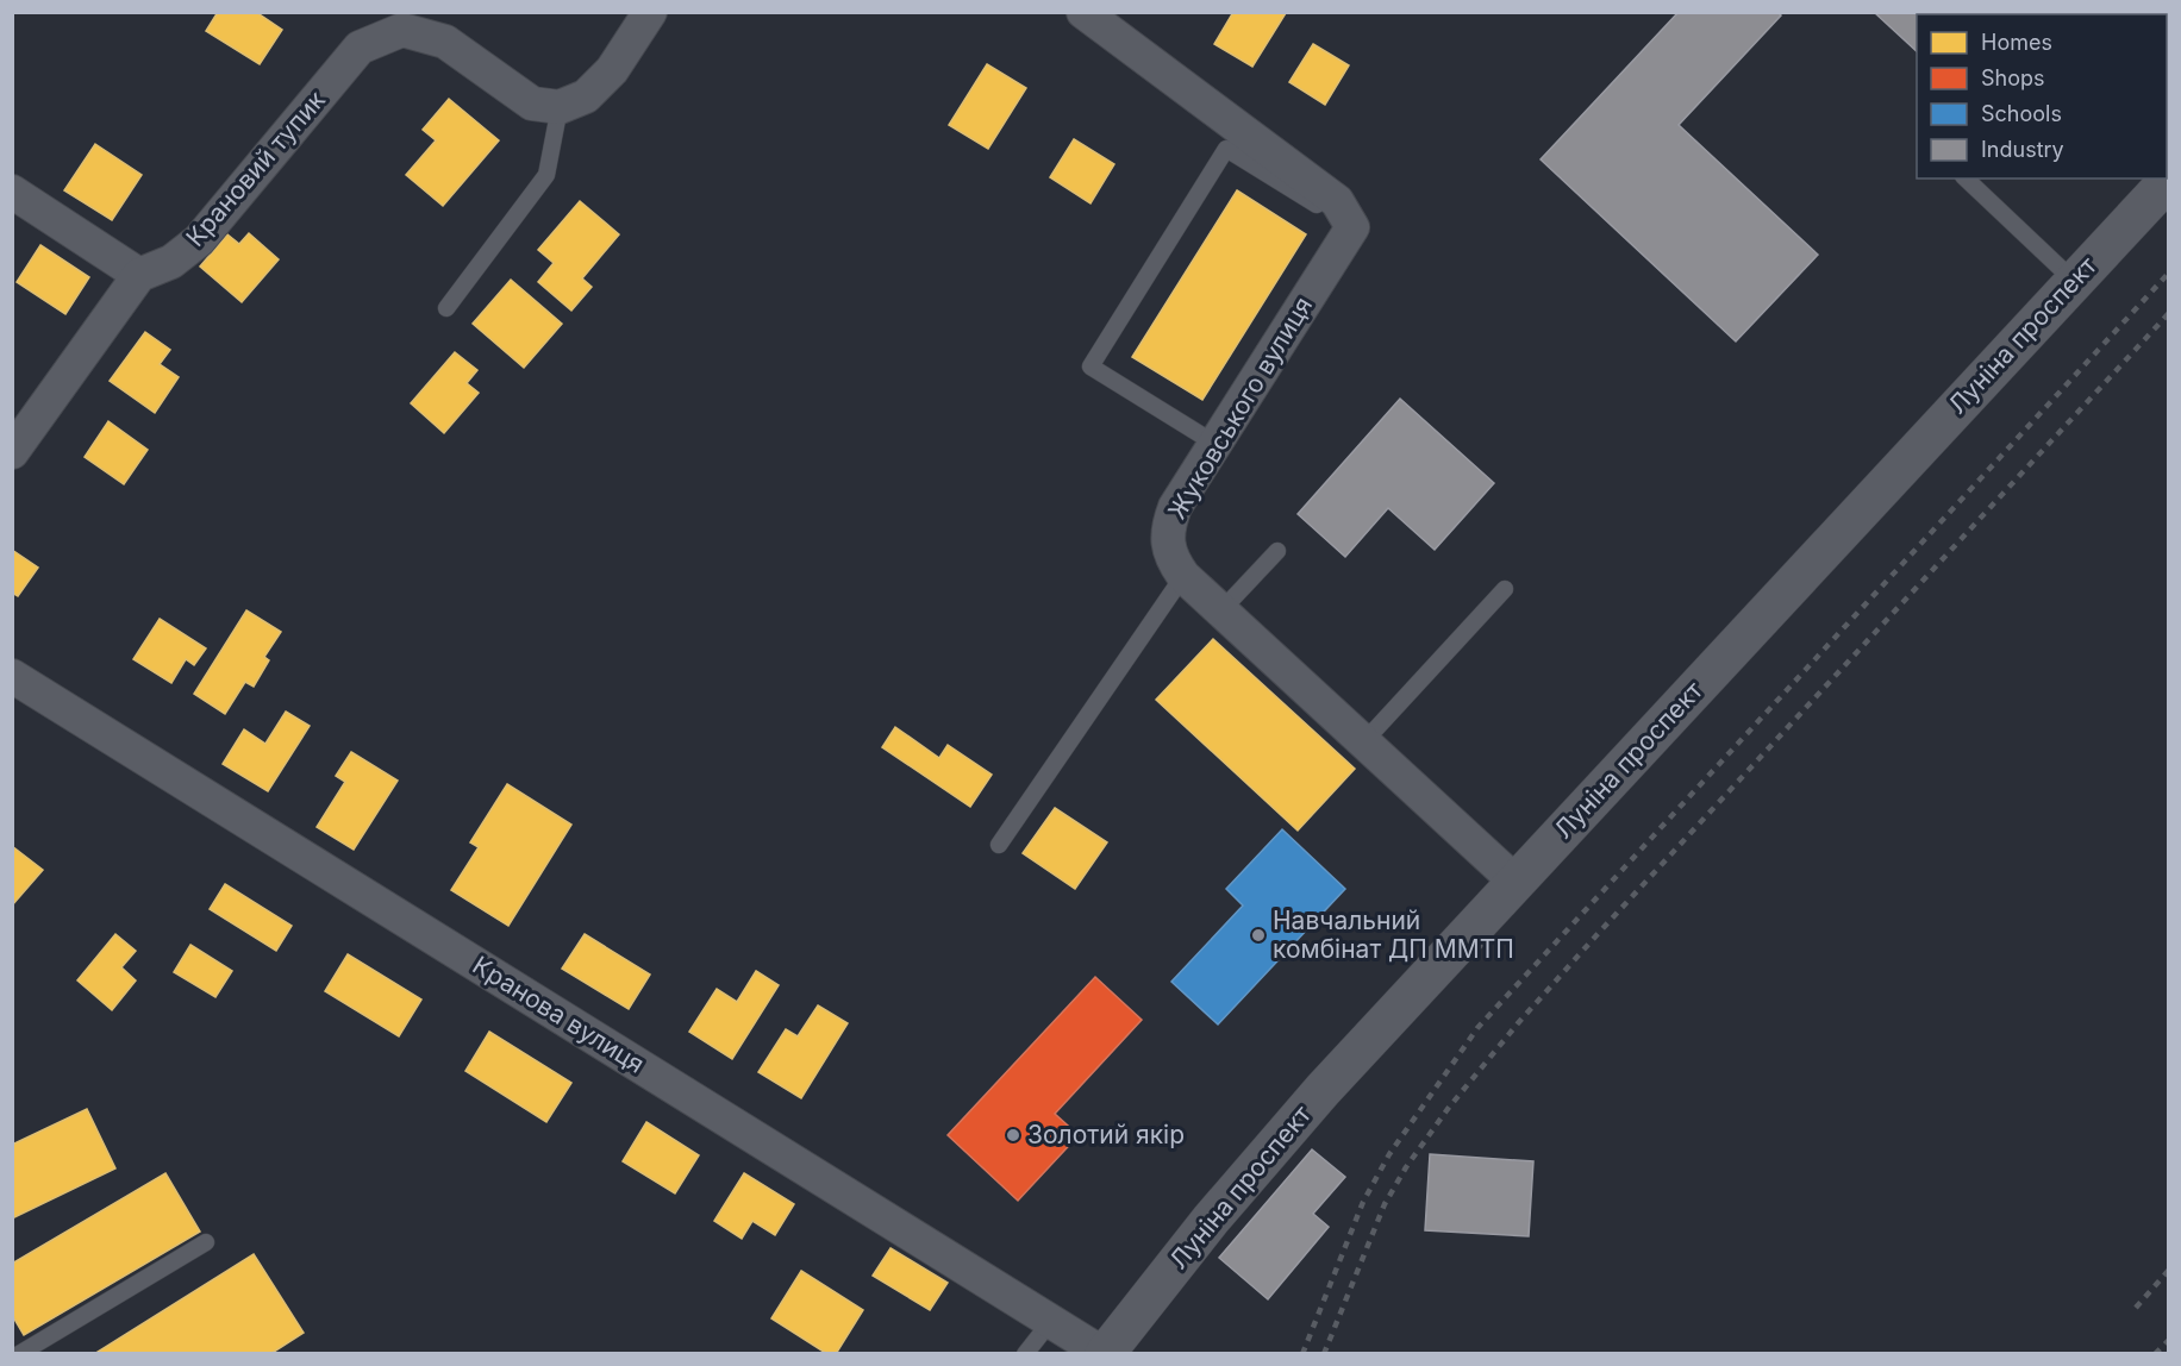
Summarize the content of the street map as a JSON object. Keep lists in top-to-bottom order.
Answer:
{
  "streets": {
    "street": [
      "Крановий тупик",
      "Луніна проспект",
      "Жуковського вулиця",
      "Кранова вулиця"
    ]
  },
  "crossings": [
    ["Луніна проспект", "Жуковського вулиця"],
    ["Луніна проспект", "Кранова вулиця"]
  ],
  "places": ["Навчальний комбінат ДП ММТП", "Золотий якір"],
  "legend": [
    "Homes",
    "Shops",
    "Schools",
    "Industry"
  ]
}
